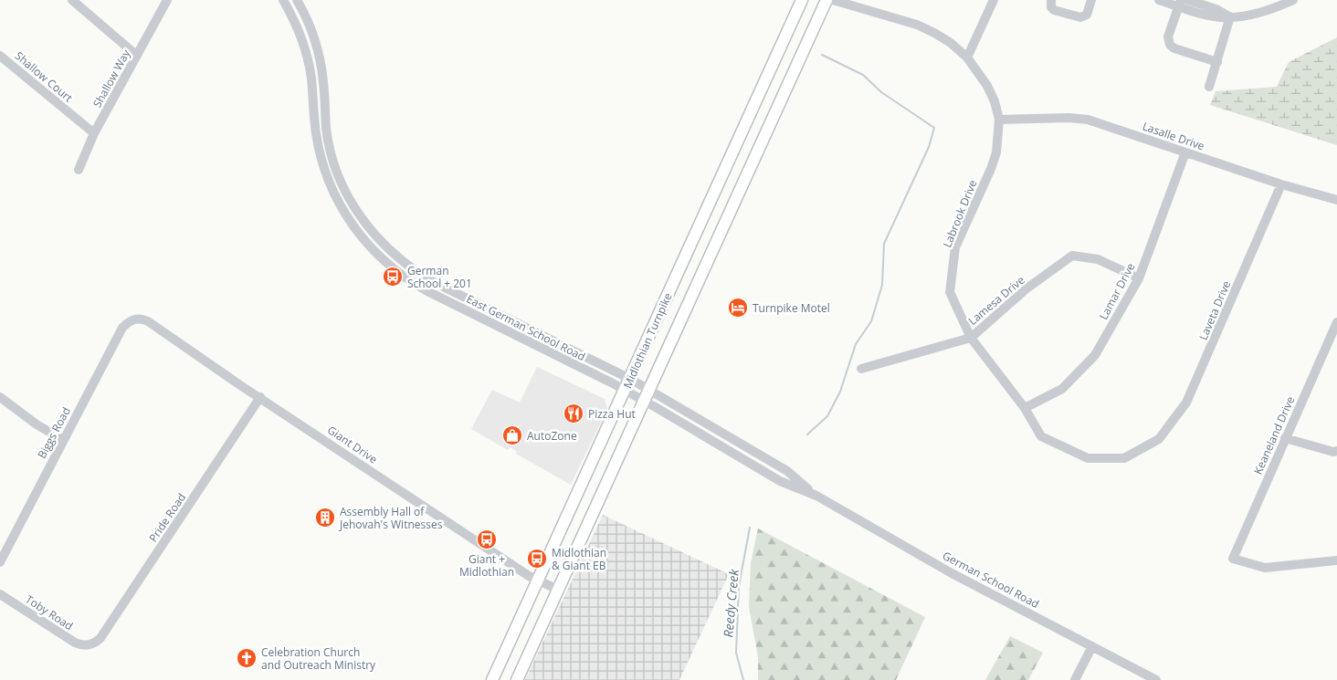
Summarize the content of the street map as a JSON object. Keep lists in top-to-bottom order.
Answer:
{
  "streets": {
    "main road": ["Midlothian Turnpike"],
    "street": [
      "Shallow Court",
      "Shallow Way",
      "Lasalle Drive",
      "Labrook Drive",
      "Lamar Drive",
      "Lamesa Drive",
      "Laveta Drive",
      "East German School Road",
      "Biggs Road",
      "Keaneland Drive",
      "Giant Drive",
      "Pride Road",
      "German School Road",
      "Toby Road"
    ]
  },
  "crossings": [
    ["Shallow Court", "Shallow Way"],
    ["Lasalle Drive", "Labrook Drive"],
    ["Lasalle Drive", "Lamar Drive"],
    ["Lasalle Drive", "Laveta Drive"],
    ["Labrook Drive", "Lamar Drive"],
    ["Labrook Drive", "Lamesa Drive"],
    ["Labrook Drive", "Laveta Drive"],
    ["Lamar Drive", "Lamesa Drive"],
    ["East German School Road", "Midlothian Turnpike"],
    ["East German School Road", "German School Road"],
    ["Midlothian Turnpike", "Giant Drive"],
    ["Midlothian Turnpike", "German School Road"],
    ["Biggs Road", "Giant Drive"],
    ["Giant Drive", "Pride Road"],
    ["Pride Road", "Toby Road"]
  ],
  "water": ["Reedy Creek"],
  "places": {
    "bus stop": ["German School + 201", "Giant + Midlothian", "Midlothian & Giant EB"],
    "hotel": ["Turnpike Motel"],
    "restaurant": ["Pizza Hut"],
    "shop": ["AutoZone"],
    "building": ["Assembly Hall of Jehovah's Witnesses"],
    "church": ["Celebration Church and Outreach Ministry"]
  }
}
